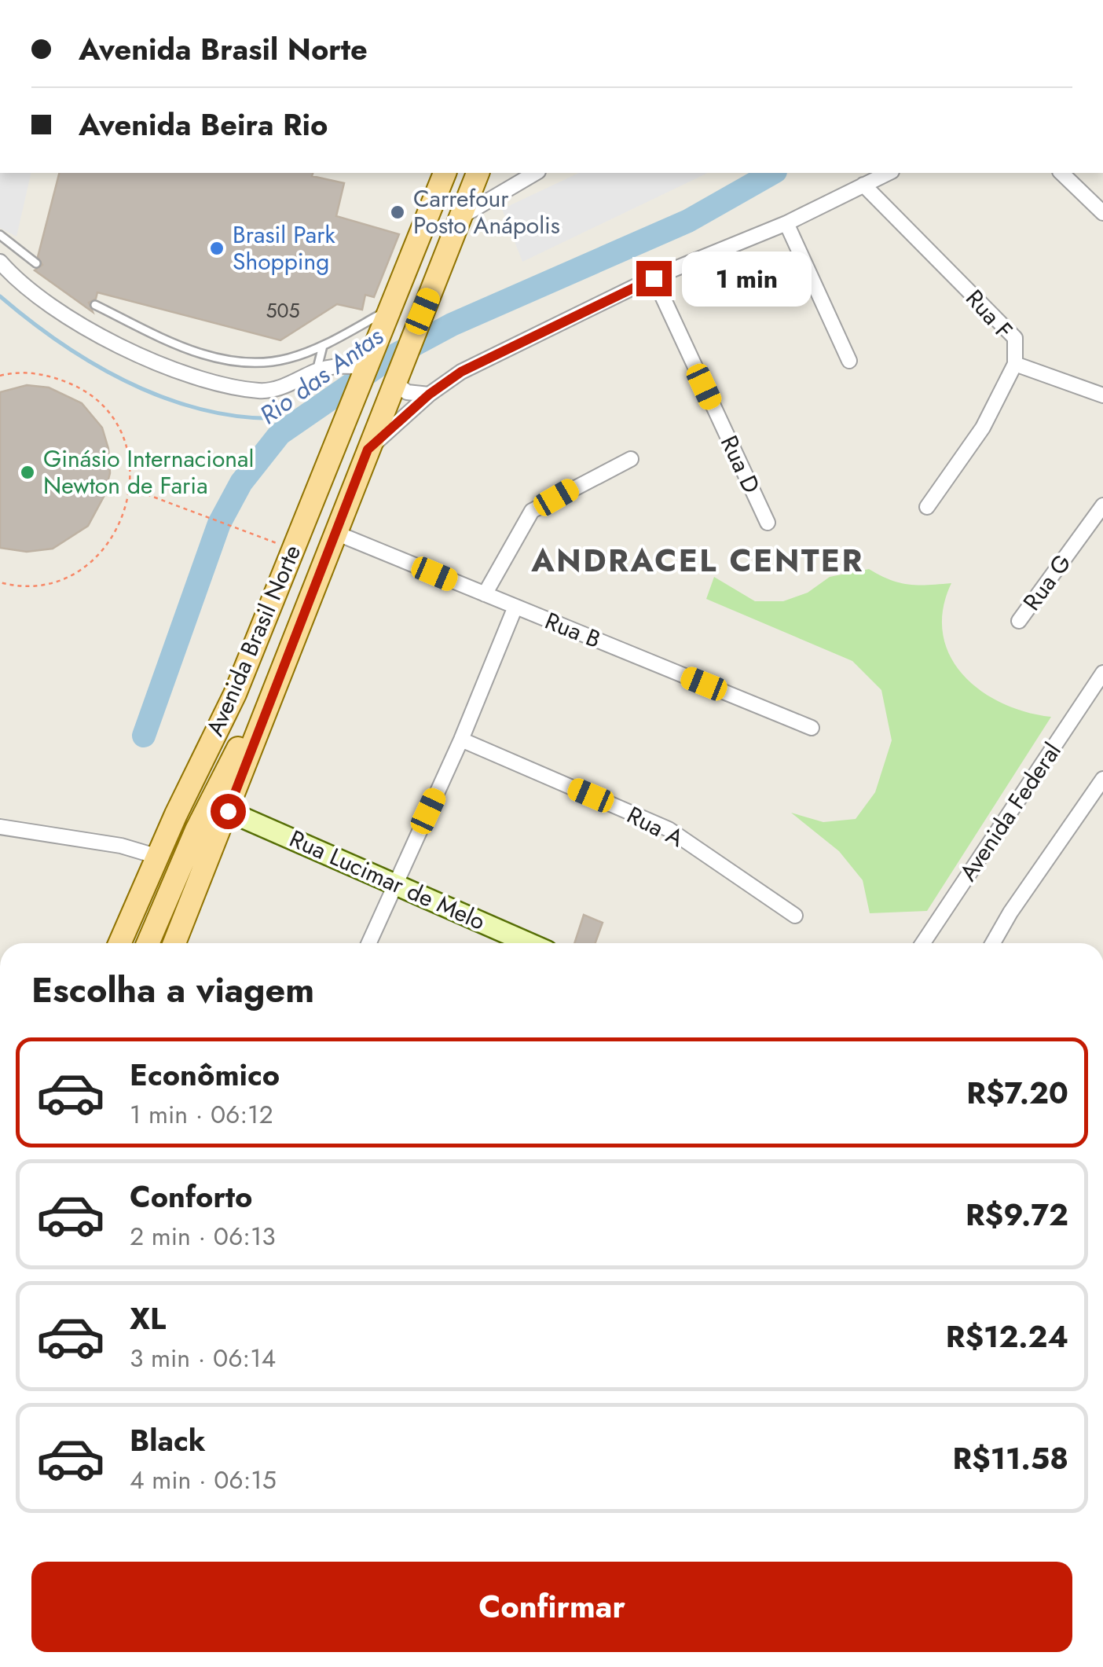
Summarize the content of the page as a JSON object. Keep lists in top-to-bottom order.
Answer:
{
  "streets": {
    "main road": ["Avenida Brasil Norte", "Rua Lucimar de Melo"],
    "street": [
      "Rua F",
      "Rua D",
      "Rua G",
      "Rua B",
      "Avenida Federal",
      "Rua A"
    ]
  },
  "crossings": [
    ["Rua B", "Avenida Brasil Norte"],
    ["Avenida Brasil Norte", "Rua Lucimar de Melo"]
  ],
  "districts": ["ANDRACEL CENTER"],
  "water": ["Rio das Antas"],
  "places": ["Carrefour Posto Anápolis", "Brasil Park Shopping", "Ginásio Internacional Newton de Faria"],
  "house_numbers": ["505"],
  "page": {
    "banner": ["Avenida Brasil Norte", "Avenida Beira Rio"],
    "bubble": "1 min",
    "heading": "Escolha a viagem",
    "list": [
      {
        "name": "Econômico",
        "note": "1 min · 06:12",
        "value": "R$7.20"
      },
      {
        "name": "Conforto",
        "note": "2 min · 06:13",
        "value": "R$9.72"
      },
      {
        "name": "XL",
        "note": "3 min · 06:14",
        "value": "R$12.24"
      },
      {
        "name": "Black",
        "note": "4 min · 06:15",
        "value": "R$11.58"
      }
    ],
    "buttons": "Confirmar"
  }
}
